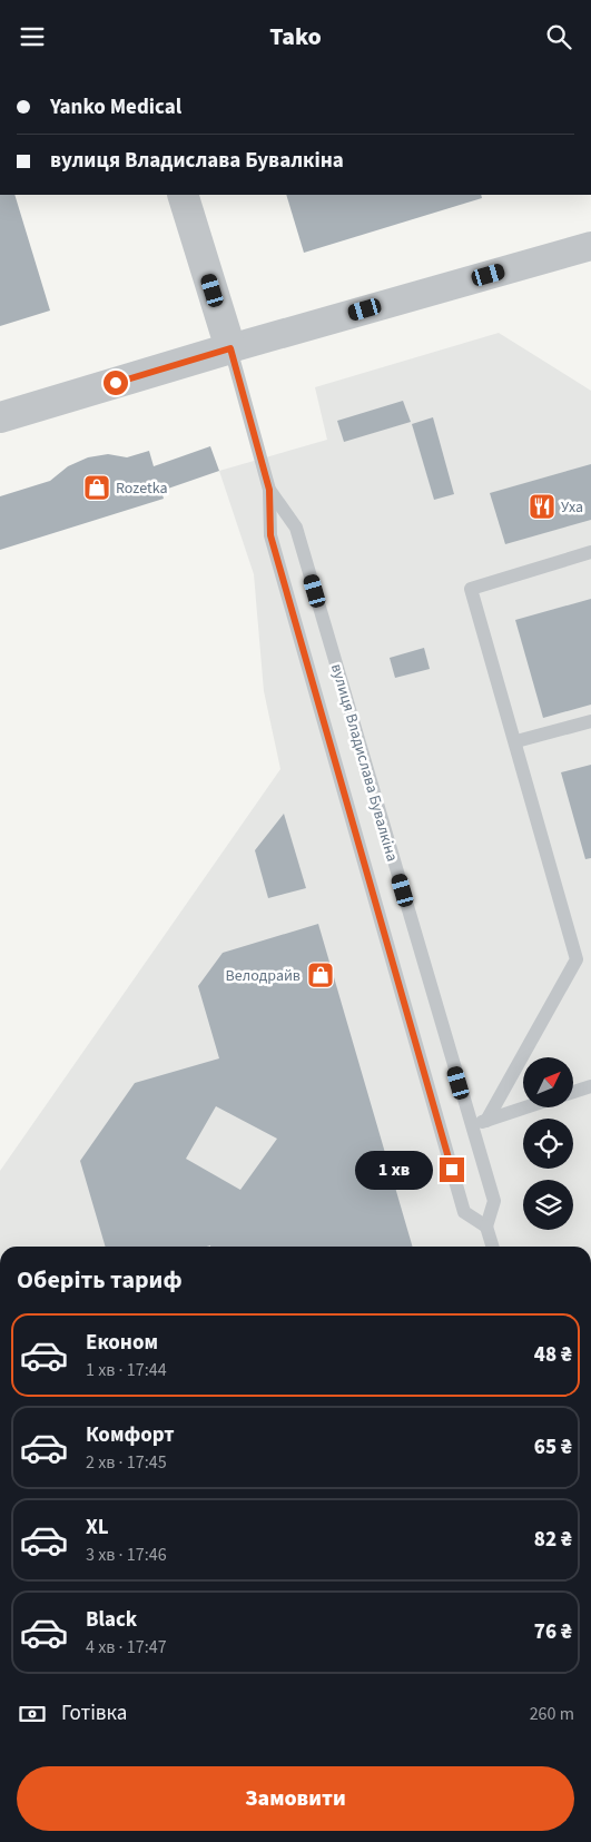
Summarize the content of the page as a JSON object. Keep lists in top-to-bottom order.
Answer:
{
  "streets": {
    "street": ["вулиця Владислава Бувалкіна"]
  },
  "places": {
    "shop": ["Rozetka", "Велодрайв"],
    "restaurant": ["Уха"]
  },
  "north": "top right",
  "page": {
    "header": "Tako",
    "banner": ["Yanko Medical", "вулиця Владислава Бувалкіна"],
    "bubble": "1 хв",
    "heading": "Оберіть тариф",
    "list": [
      {
        "name": "Економ",
        "note": "1 хв · 17:44",
        "value": "48 ₴"
      },
      {
        "name": "Комфорт",
        "note": "2 хв · 17:45",
        "value": "65 ₴"
      },
      {
        "name": "XL",
        "note": "3 хв · 17:46",
        "value": "82 ₴"
      },
      {
        "name": "Black",
        "note": "4 хв · 17:47",
        "value": "76 ₴"
      }
    ],
    "pay": ["Готівка", "260 m"],
    "buttons": "Замовити"
  }
}
